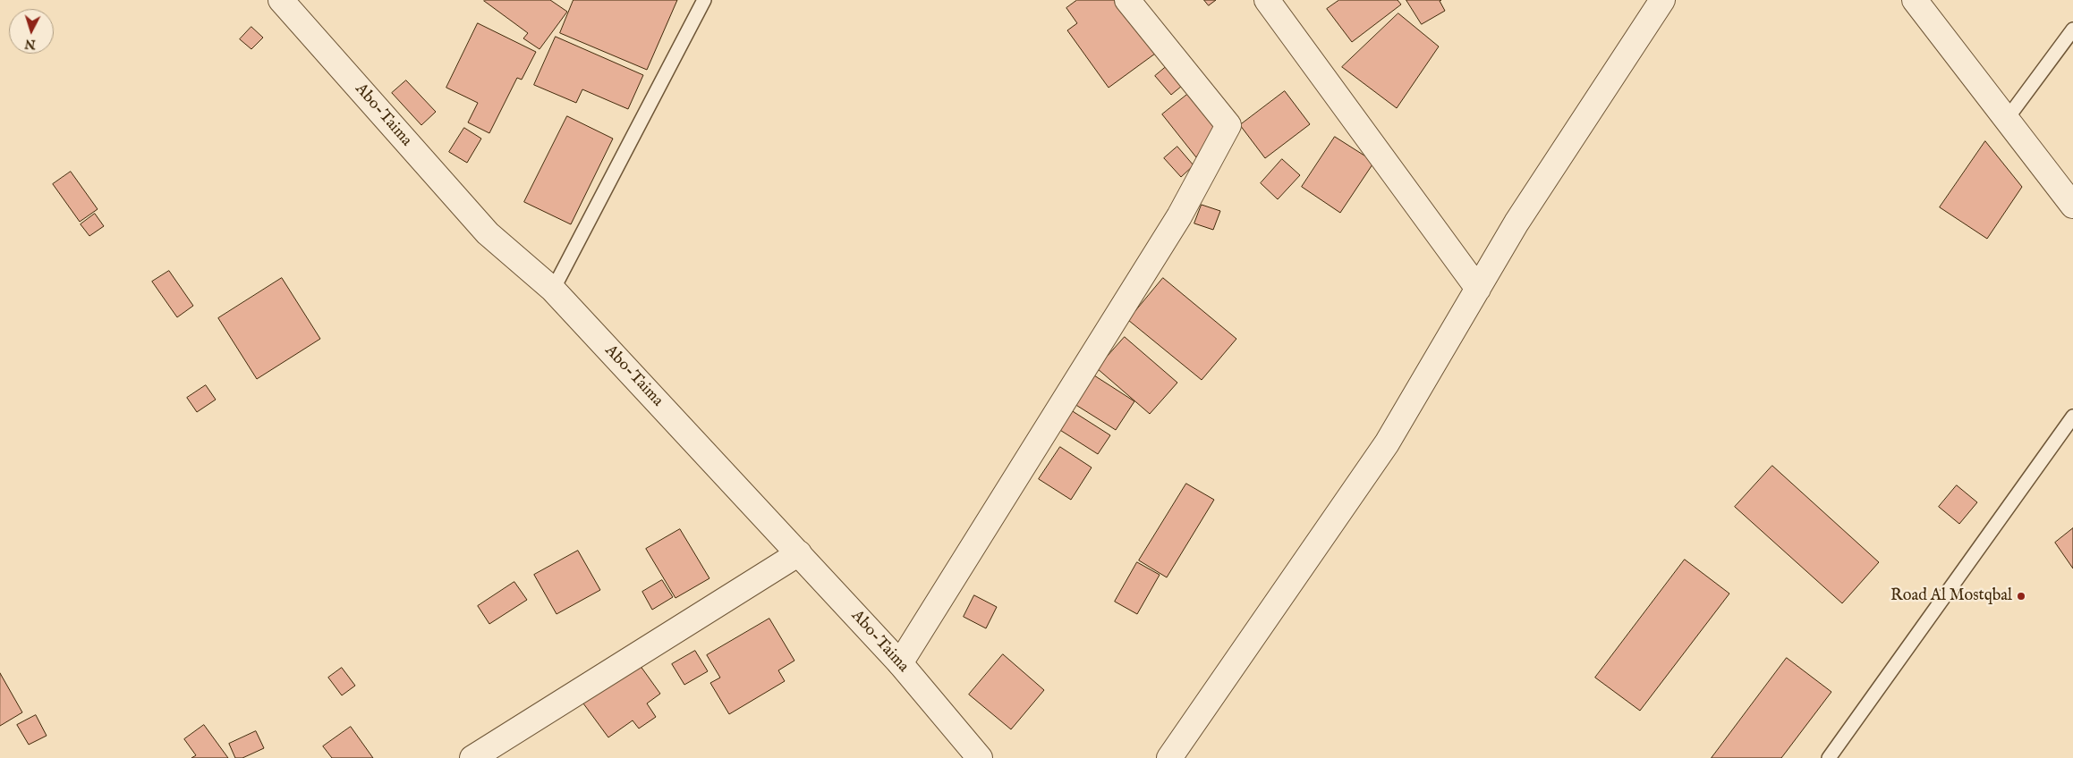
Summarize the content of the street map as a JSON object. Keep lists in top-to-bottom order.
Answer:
{
  "streets": {
    "street": ["Abo-Taima"]
  },
  "places": ["Road Al Mostqbal"],
  "north": "bottom"
}
